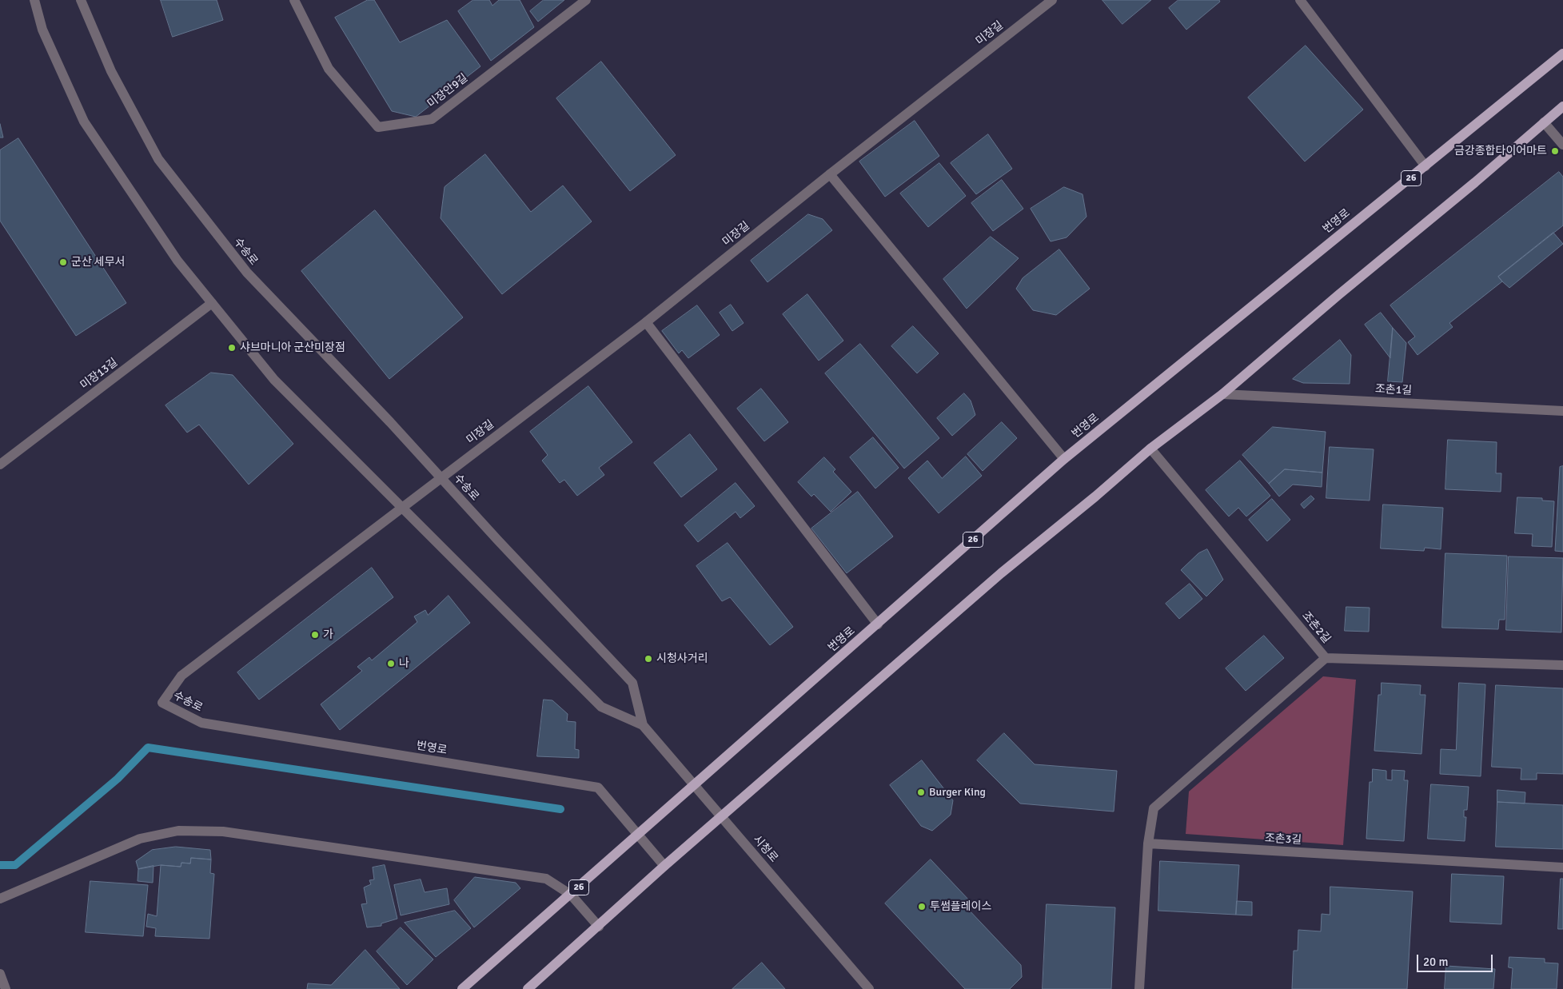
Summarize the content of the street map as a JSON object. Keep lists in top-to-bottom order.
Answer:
{
  "streets": {
    "main road": ["26", "번영로"],
    "street": [
      "미장길",
      "미장안9길",
      "수송로",
      "미장13길",
      "조촌1길",
      "조촌2길",
      "조촌3길",
      "시청로"
    ]
  },
  "crossings": [
    ["미장길", "수송로"],
    ["번영로", "수송로"],
    ["번영로", "시청로"],
    ["수송로", "시청로"]
  ],
  "places": [
    "금강종합타이어마트",
    "군산 세무서",
    "샤브마니아 군산미장점",
    "가",
    "시청사거리",
    "나",
    "Burger King",
    "투썸플레이스"
  ],
  "scale_bar": "20 m"
}
